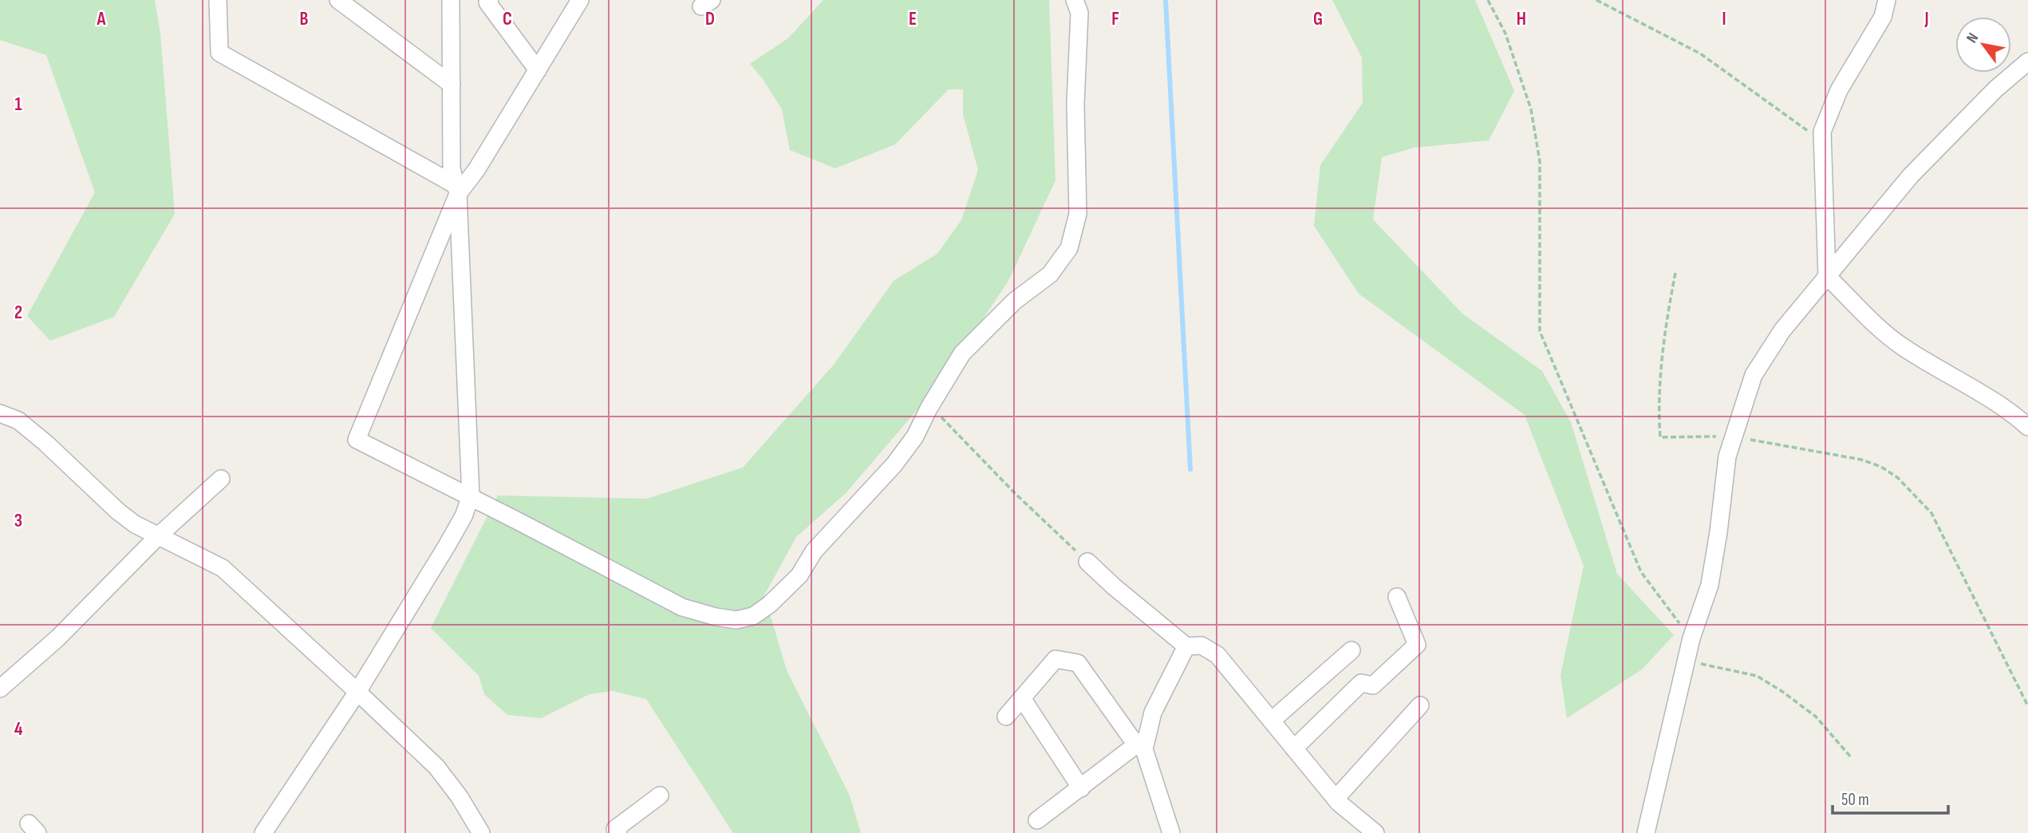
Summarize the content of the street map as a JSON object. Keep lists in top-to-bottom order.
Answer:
{
  "scale_bar": "50 m",
  "north": "top left",
  "grid": {
    "columns": [
      "A",
      "B",
      "C",
      "D",
      "E",
      "F",
      "G",
      "H",
      "I",
      "J"
    ],
    "rows": [
      "1",
      "2",
      "3",
      "4"
    ]
  }
}
